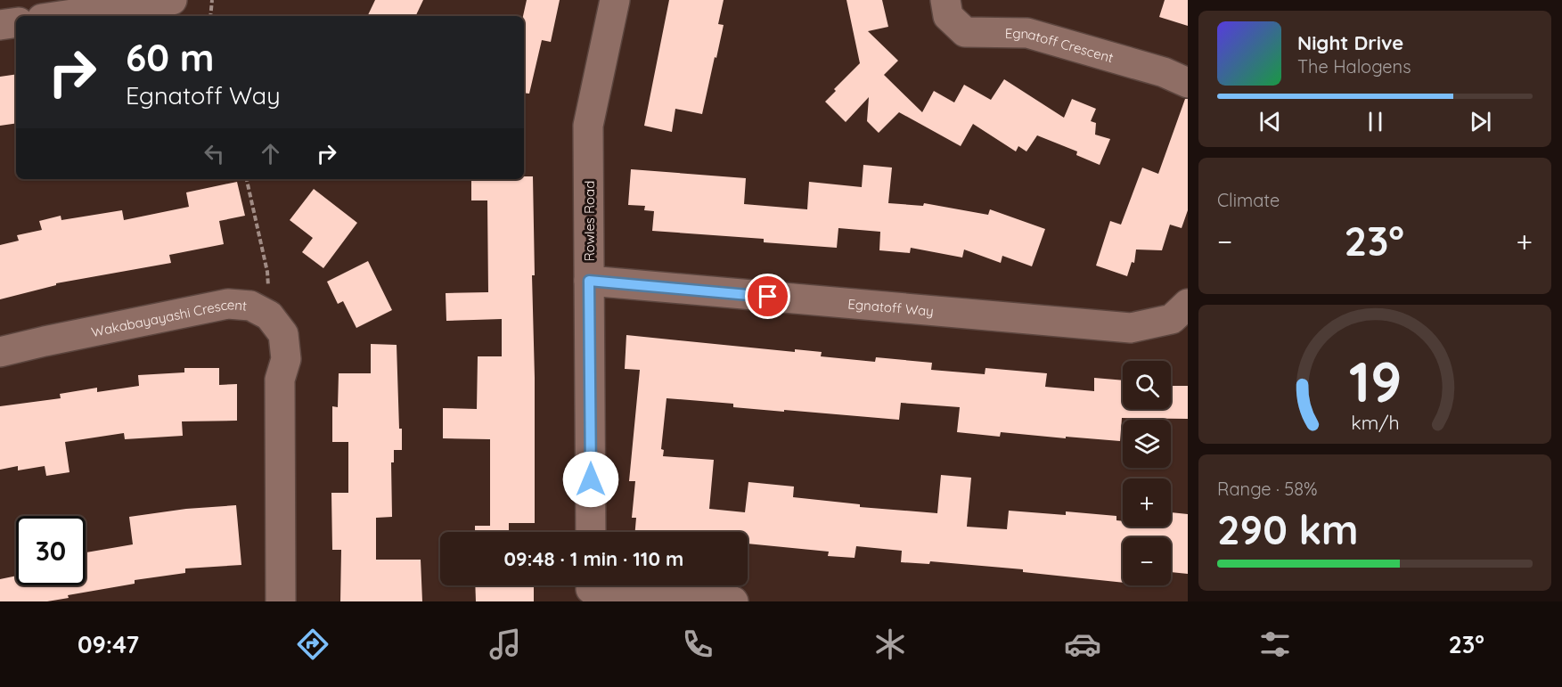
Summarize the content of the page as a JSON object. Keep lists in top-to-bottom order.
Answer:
{
  "streets": {
    "street": [
      "Egnatoff Crescent",
      "Rowles Road",
      "Egnatoff Way",
      "Wakabayayashi Crescent"
    ]
  },
  "crossings": [
    ["Rowles Road", "Egnatoff Way"]
  ],
  "page": {
    "turn": ["60 m", "Egnatoff Way"],
    "song": ["Night Drive", "The Halogens"],
    "tile": [
      "Climate",
      ["Range · 58%", "290 km"]
    ],
    "heat": ["−", "23°", "+"],
    "map_buttons": ["+", "−"],
    "limit": "30",
    "trip": "09:48 · 1 min · 110 m",
    "tabs": ["09:47", "23°"],
    "gauge": ["19", "km/h"]
  }
}
